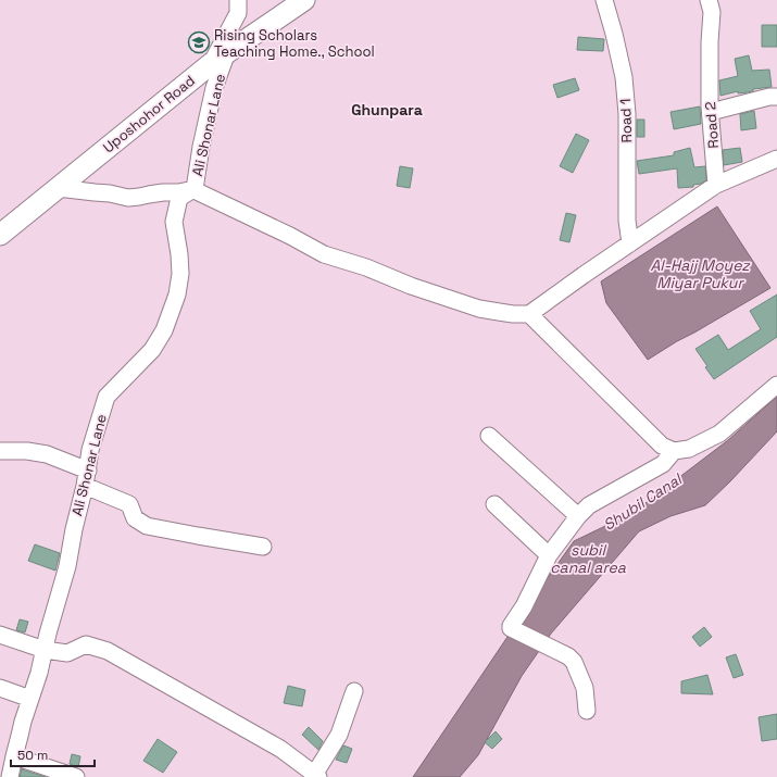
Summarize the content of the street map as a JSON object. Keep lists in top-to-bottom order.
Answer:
{
  "streets": {
    "main road": ["Uposhohor Road"],
    "street": ["Road 1", "Ali Shonar Lane", "Road 2"]
  },
  "crossings": [
    ["Uposhohor Road", "Ali Shonar Lane"]
  ],
  "districts": ["Ghunpara"],
  "water": ["Al-Hajj Moyez Miyar Pukur", "Shubil Canal", "subil canal area"],
  "places": {
    "school or university": ["Rising Scholars Teaching Home., School"]
  },
  "scale_bar": "50 m"
}
